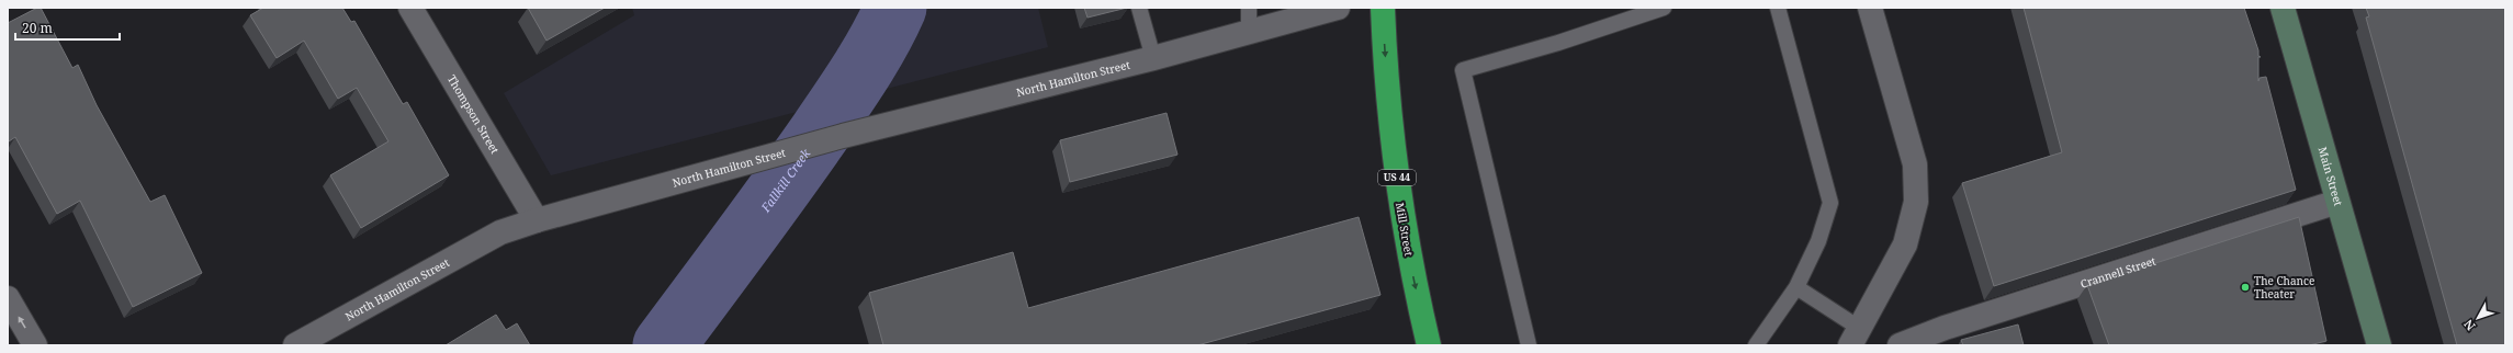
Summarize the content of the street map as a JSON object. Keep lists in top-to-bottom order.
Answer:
{
  "streets": {
    "highway": ["US 44", "Mill Street"],
    "street": [
      "North Hamilton Street",
      "Thompson Street",
      "Main Street",
      "Crannell Street"
    ]
  },
  "crossings": [
    ["North Hamilton Street", "Thompson Street"],
    ["Main Street", "Crannell Street"]
  ],
  "one_way": ["Mill Street"],
  "water": ["Fallkill Creek"],
  "places": ["The Chance Theater"],
  "scale_bar": "20 m",
  "north": "bottom left"
}
